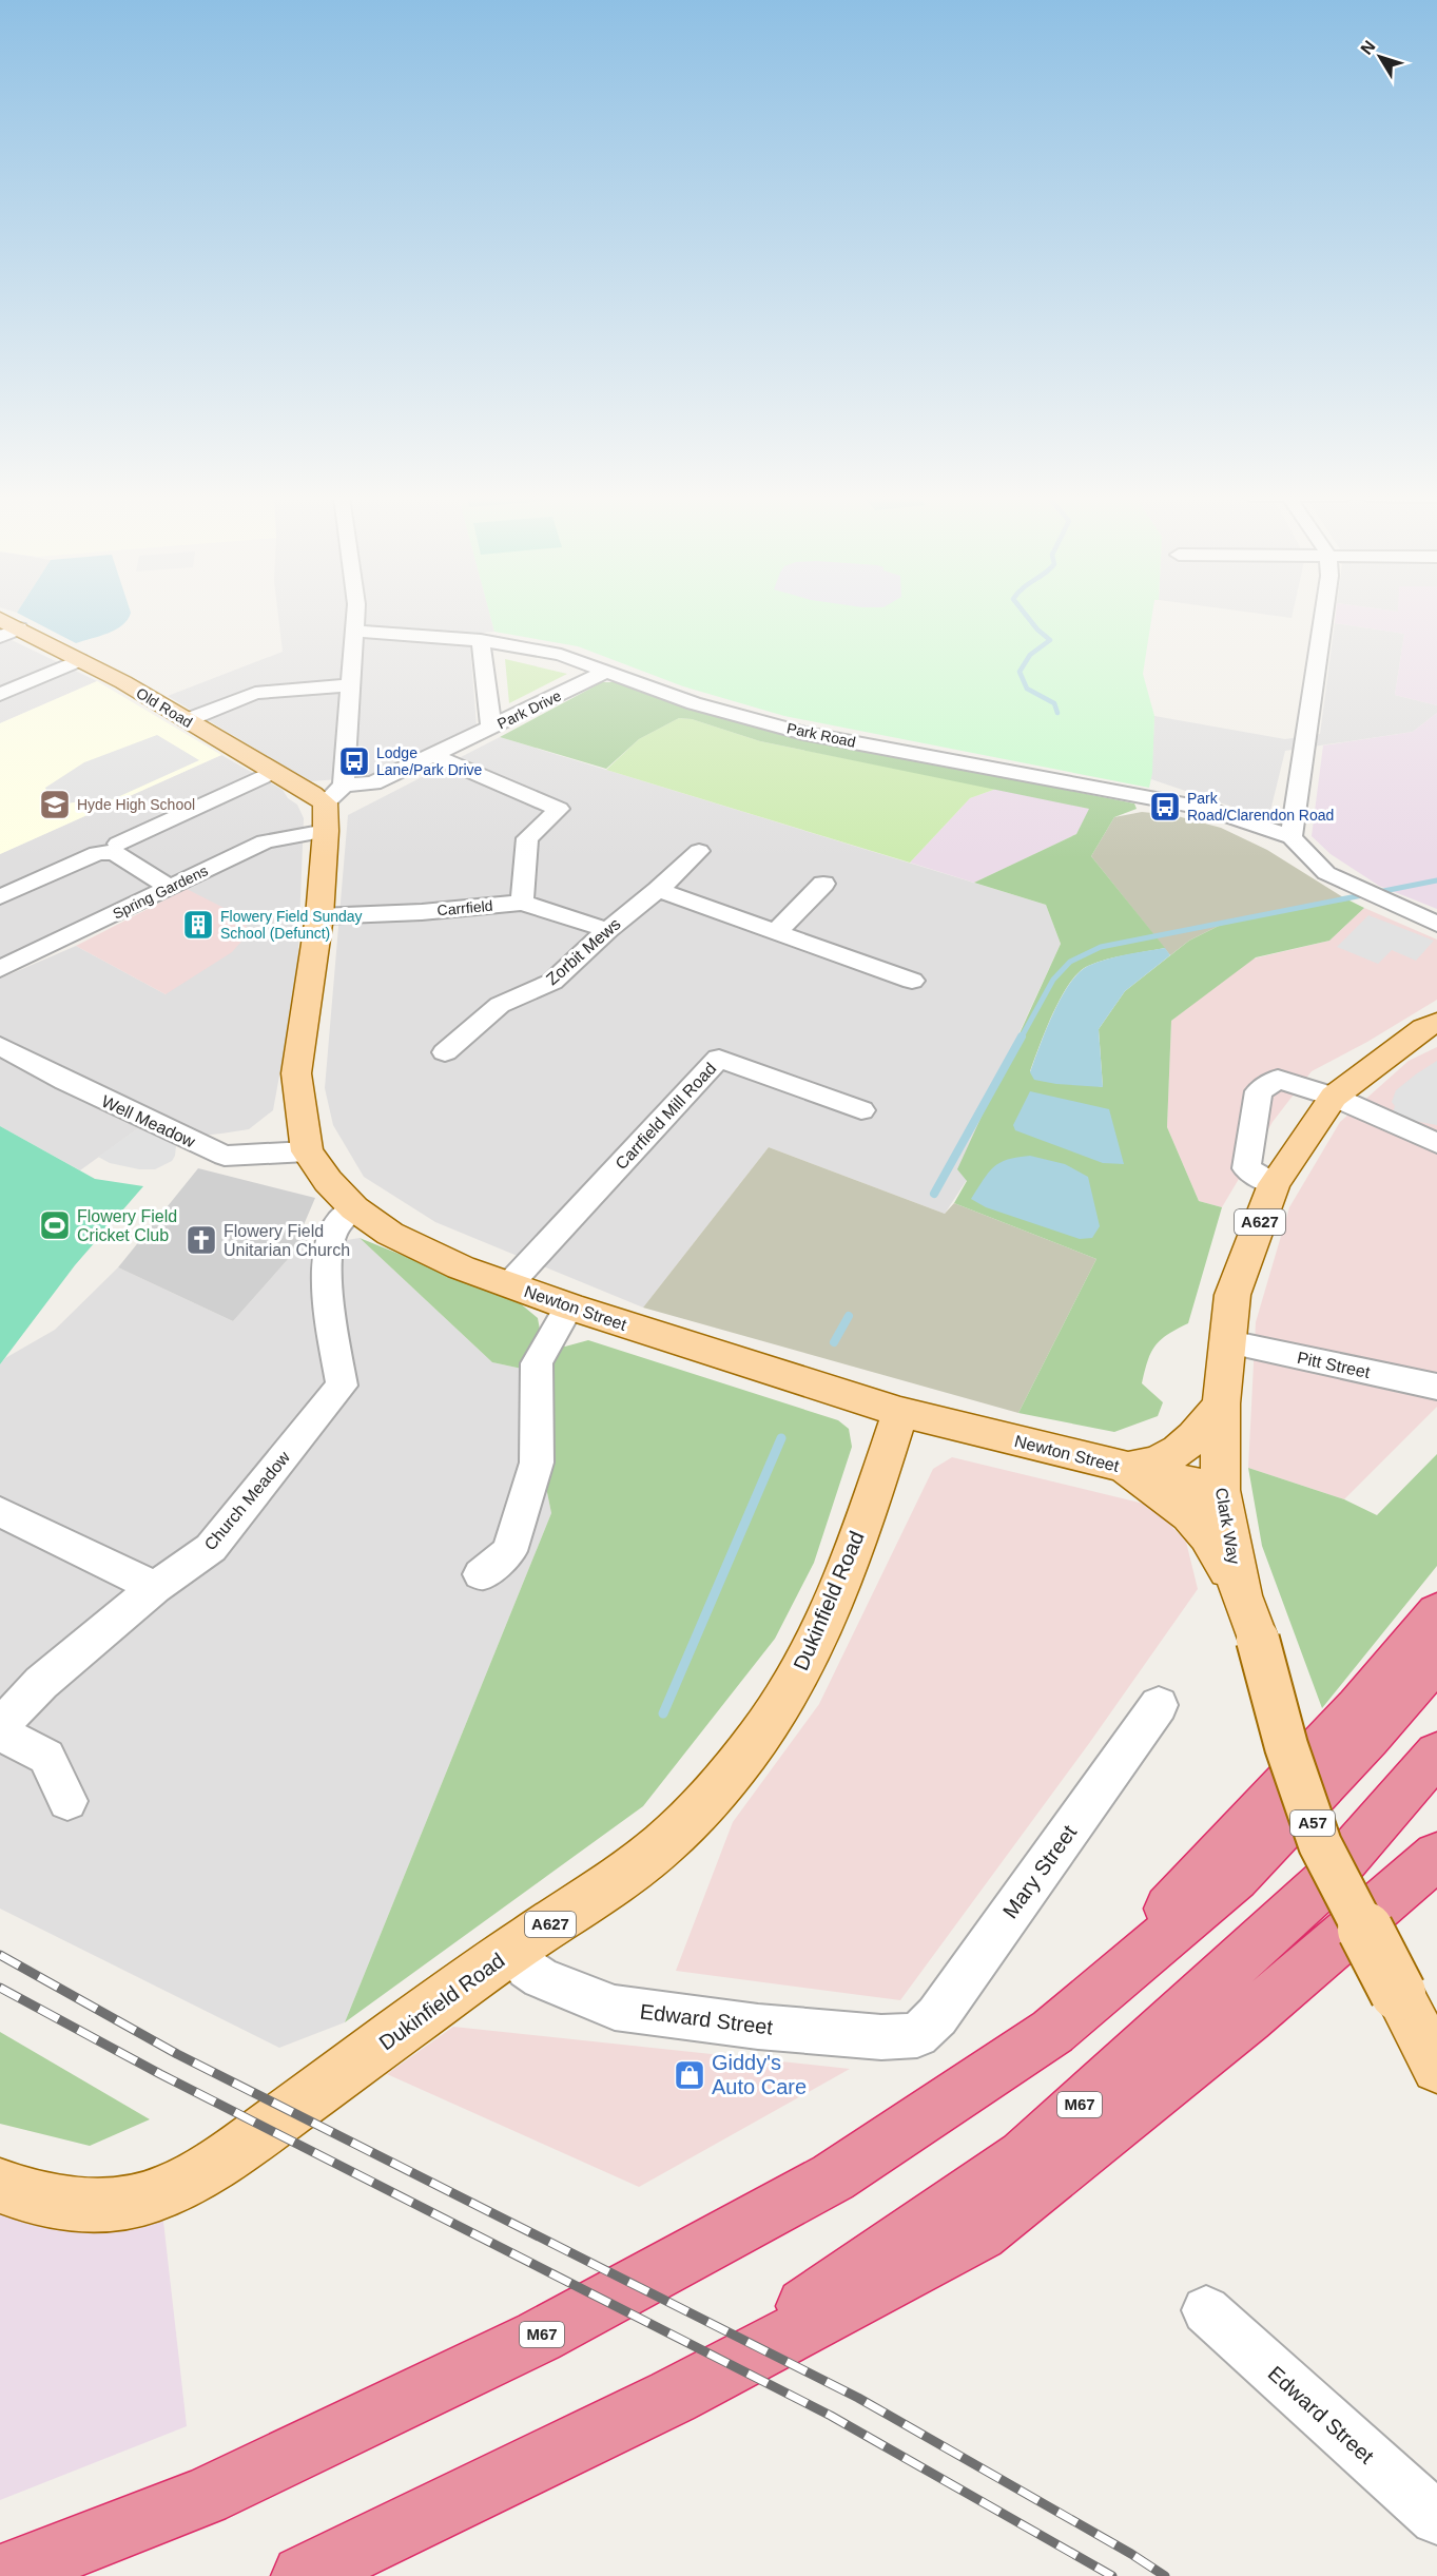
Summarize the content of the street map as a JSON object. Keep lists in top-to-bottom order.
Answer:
{
  "streets": {
    "highway": ["M67"],
    "main road": [
      "Old Road",
      "A627",
      "Newton Street",
      "Clark Way",
      "Dukinfield Road",
      "A57"
    ],
    "street": [
      "Park Drive",
      "Park Road",
      "Spring Gardens",
      "Carrfield",
      "Zorbit Mews",
      "Carrfield Mill Road",
      "Well Meadow",
      "Pitt Street",
      "Church Meadow",
      "Mary Street",
      "Edward Street"
    ]
  },
  "crossings": [
    ["Old Road", "Park Drive"],
    ["Old Road", "Spring Gardens"],
    ["Old Road", "Newton Street"],
    ["Park Drive", "Park Road"],
    ["Park Drive", "Spring Gardens"],
    ["Park Drive", "Newton Street"],
    ["Spring Gardens", "Newton Street"],
    ["Carrfield", "Zorbit Mews"],
    ["Carrfield", "Newton Street"],
    ["Carrfield Mill Road", "Newton Street"],
    ["Well Meadow", "Newton Street"],
    ["Newton Street", "Church Meadow"],
    ["Newton Street", "Clark Way"],
    ["Newton Street", "Dukinfield Road"],
    ["Newton Street", "A57"],
    ["Pitt Street", "Clark Way"],
    ["Clark Way", "A57"],
    ["Dukinfield Road", "Edward Street"],
    ["Mary Street", "Edward Street"]
  ],
  "places": {
    "bus stop": ["Lodge Lane/Park Drive", "Park Road/Clarendon Road"],
    "school or university": ["Hyde High School"],
    "building": ["Flowery Field Sunday School (Defunct)"],
    "sports": ["Flowery Field Cricket Club"],
    "church": ["Flowery Field Unitarian Church"],
    "shop": ["Giddy's Auto Care"]
  },
  "north": "top left"
}
